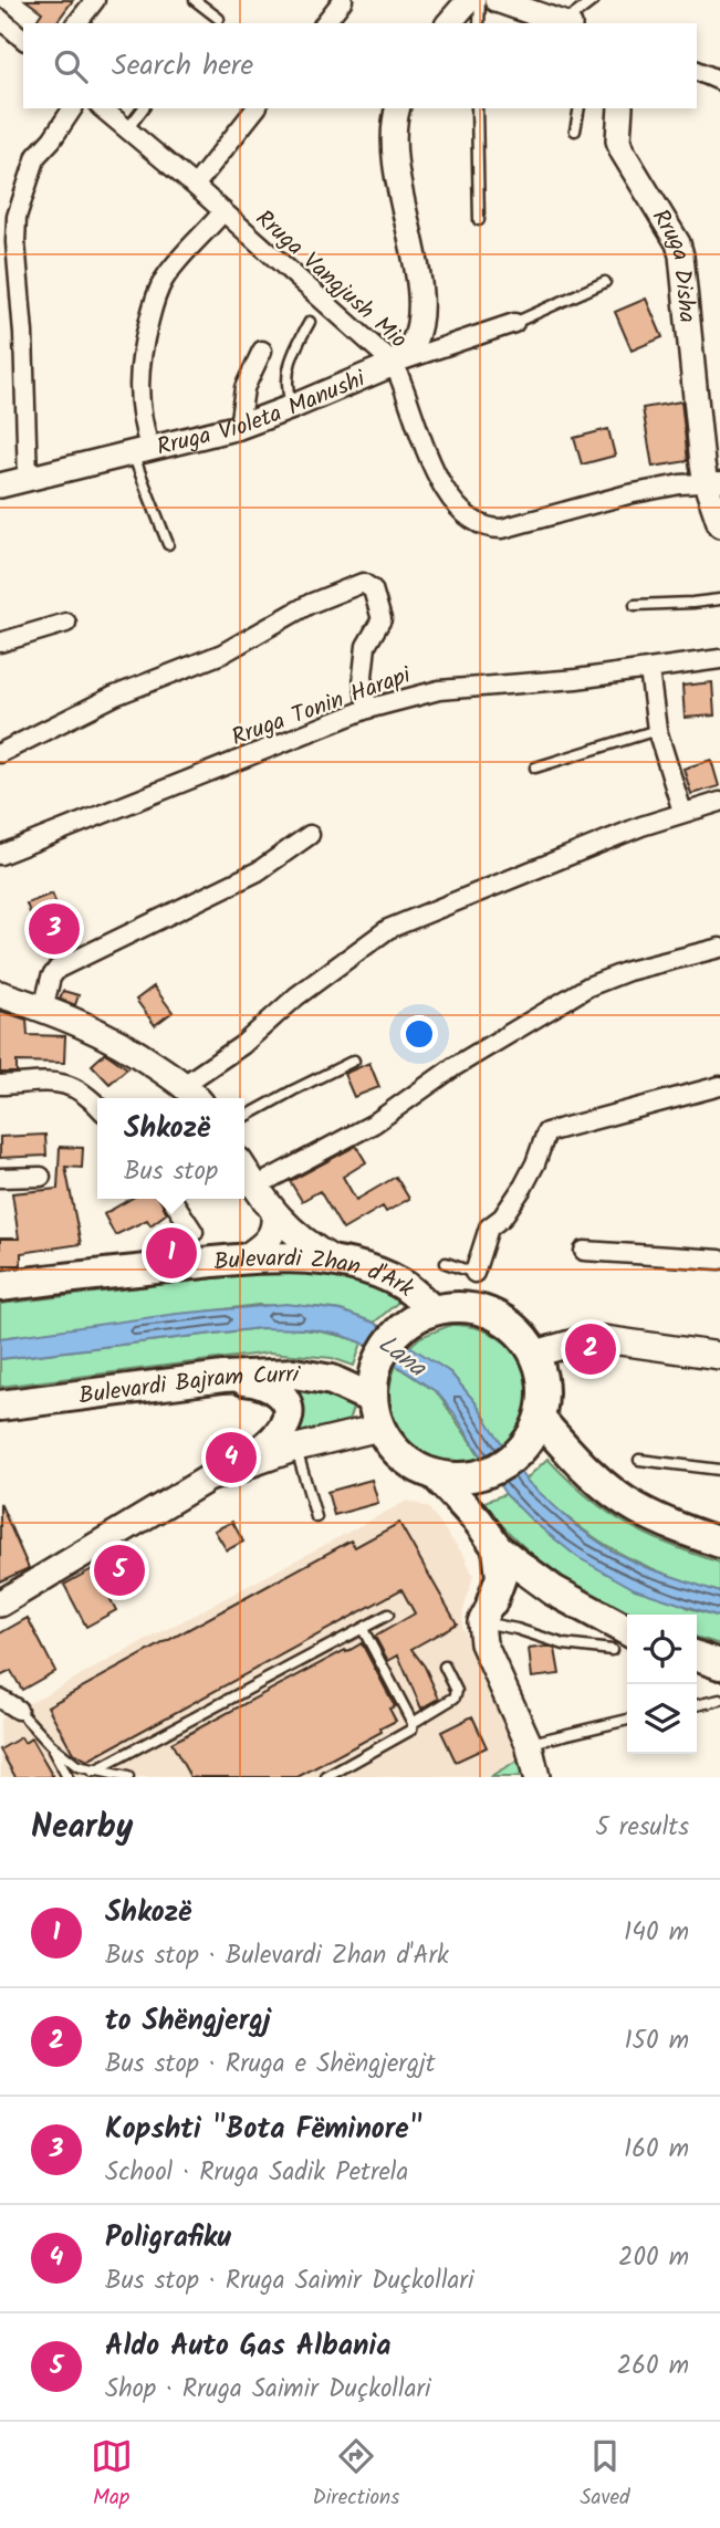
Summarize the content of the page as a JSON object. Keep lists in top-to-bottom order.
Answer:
{
  "streets": {
    "main road": ["Bulevardi Zhan d'Ark", "Bulevardi Bajram Curri"],
    "street": [
      "Rruga Disha",
      "Rruga Vangjush Mio",
      "Rruga Violeta Manushi",
      "Rruga Tonin Harapi"
    ]
  },
  "crossings": [
    ["Rruga Disha", "Rruga Vangjush Mio"],
    ["Rruga Vangjush Mio", "Rruga Violeta Manushi"],
    ["Bulevardi Zhan d'Ark", "Bulevardi Bajram Curri"]
  ],
  "water": ["Lana"],
  "page": {
    "search": "Search here",
    "pins": [
      "3",
      "1",
      "2",
      "4",
      "5"
    ],
    "popup": ["Shkozë", "Bus stop"],
    "heading": ["Nearby", "5 results"],
    "list": [
      {
        "mark": "1",
        "name": "Shkozë",
        "note": "Bus stop · Bulevardi Zhan d'Ark",
        "value": "140 m"
      },
      {
        "mark": "2",
        "name": "to Shëngjergj",
        "note": "Bus stop · Rruga e Shëngjergjt",
        "value": "150 m"
      },
      {
        "mark": "3",
        "name": "Kopshti \"Bota Fëminore\"",
        "note": "School · Rruga Sadik Petrela",
        "value": "160 m"
      },
      {
        "mark": "4",
        "name": "Poligrafiku",
        "note": "Bus stop · Rruga Saimir Duçkollari",
        "value": "200 m"
      },
      {
        "mark": "5",
        "name": "Aldo Auto Gas Albania",
        "note": "Shop · Rruga Saimir Duçkollari",
        "value": "260 m"
      }
    ],
    "nav": ["Map", "Directions", "Saved"]
  }
}
